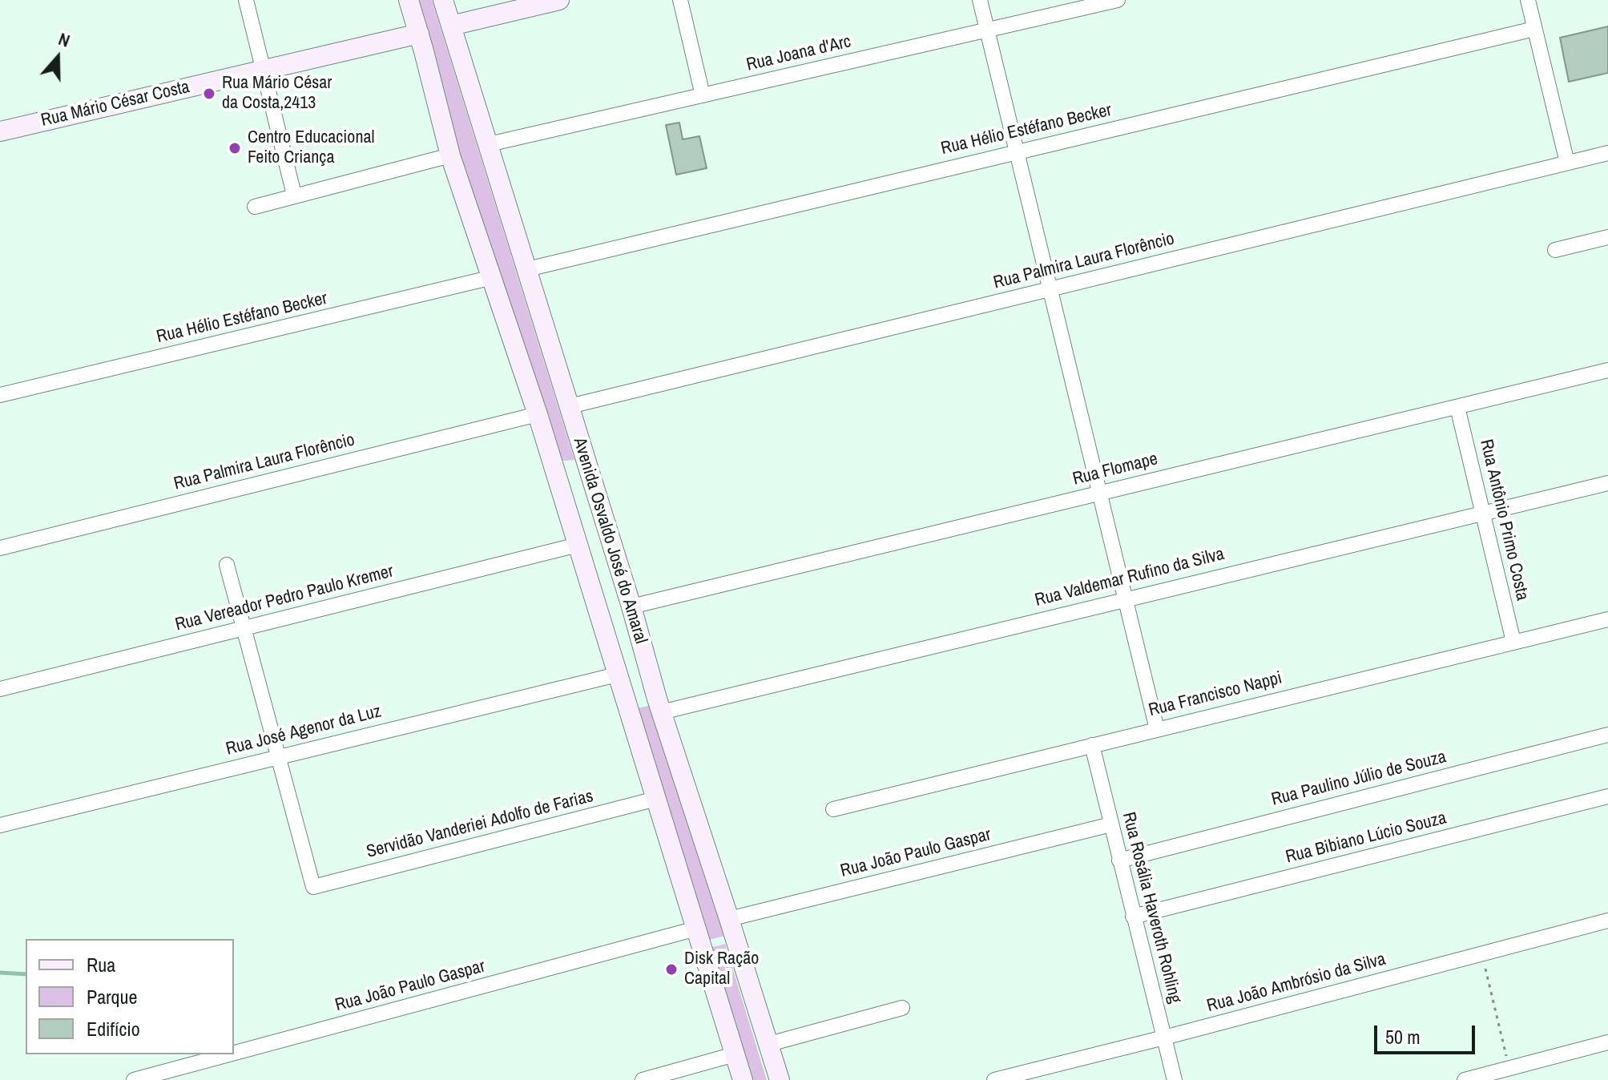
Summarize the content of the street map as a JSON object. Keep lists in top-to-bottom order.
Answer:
{
  "streets": {
    "main road": ["Rua Mário César Costa", "Avenida Osvaldo José do Amaral"],
    "street": [
      "Rua Joana d'Arc",
      "Rua Hélio Estéfano Becker",
      "Rua Palmira Laura Florêncio",
      "Rua Flomape",
      "Rua Antônio Primo Costa",
      "Rua Valdemar Rufino da Silva",
      "Rua Vereador Pedro Paulo Kremer",
      "Rua Francisco Nappi",
      "Rua José Agenor da Luz",
      "Rua Paulino Júlio de Souza",
      "Servidão Vanderiei Adolfo de Farias",
      "Rua Bibiano Lúcio Souza",
      "Rua João Paulo Gaspar",
      "Rua Rosália Haveroth Rohling",
      "Rua João Ambrósio da Silva"
    ]
  },
  "crossings": [
    ["Rua Joana d'Arc", "Avenida Osvaldo José do Amaral"],
    ["Rua Mário César Costa", "Avenida Osvaldo José do Amaral"],
    ["Rua Hélio Estéfano Becker", "Avenida Osvaldo José do Amaral"],
    ["Rua Palmira Laura Florêncio", "Avenida Osvaldo José do Amaral"],
    ["Rua Flomape", "Rua Antônio Primo Costa"],
    ["Rua Flomape", "Avenida Osvaldo José do Amaral"],
    ["Rua Antônio Primo Costa", "Rua Valdemar Rufino da Silva"],
    ["Rua Antônio Primo Costa", "Rua Francisco Nappi"],
    ["Avenida Osvaldo José do Amaral", "Rua Valdemar Rufino da Silva"],
    ["Avenida Osvaldo José do Amaral", "Rua Vereador Pedro Paulo Kremer"],
    ["Avenida Osvaldo José do Amaral", "Rua José Agenor da Luz"],
    ["Avenida Osvaldo José do Amaral", "Servidão Vanderiei Adolfo de Farias"],
    ["Avenida Osvaldo José do Amaral", "Rua João Paulo Gaspar"],
    ["Rua Francisco Nappi", "Rua Rosália Haveroth Rohling"],
    ["Rua José Agenor da Luz", "Servidão Vanderiei Adolfo de Farias"],
    ["Rua Paulino Júlio de Souza", "Rua Rosália Haveroth Rohling"],
    ["Rua Bibiano Lúcio Souza", "Rua Rosália Haveroth Rohling"],
    ["Rua João Paulo Gaspar", "Rua Rosália Haveroth Rohling"],
    ["Rua Rosália Haveroth Rohling", "Rua João Ambrósio da Silva"]
  ],
  "places": ["Rua Mário César da Costa,2413", "Centro Educacional Feito Criança", "Disk Ração Capital"],
  "legend": ["Rua", "Parque", "Edifício"],
  "scale_bar": "50 m",
  "north": "top"
}
